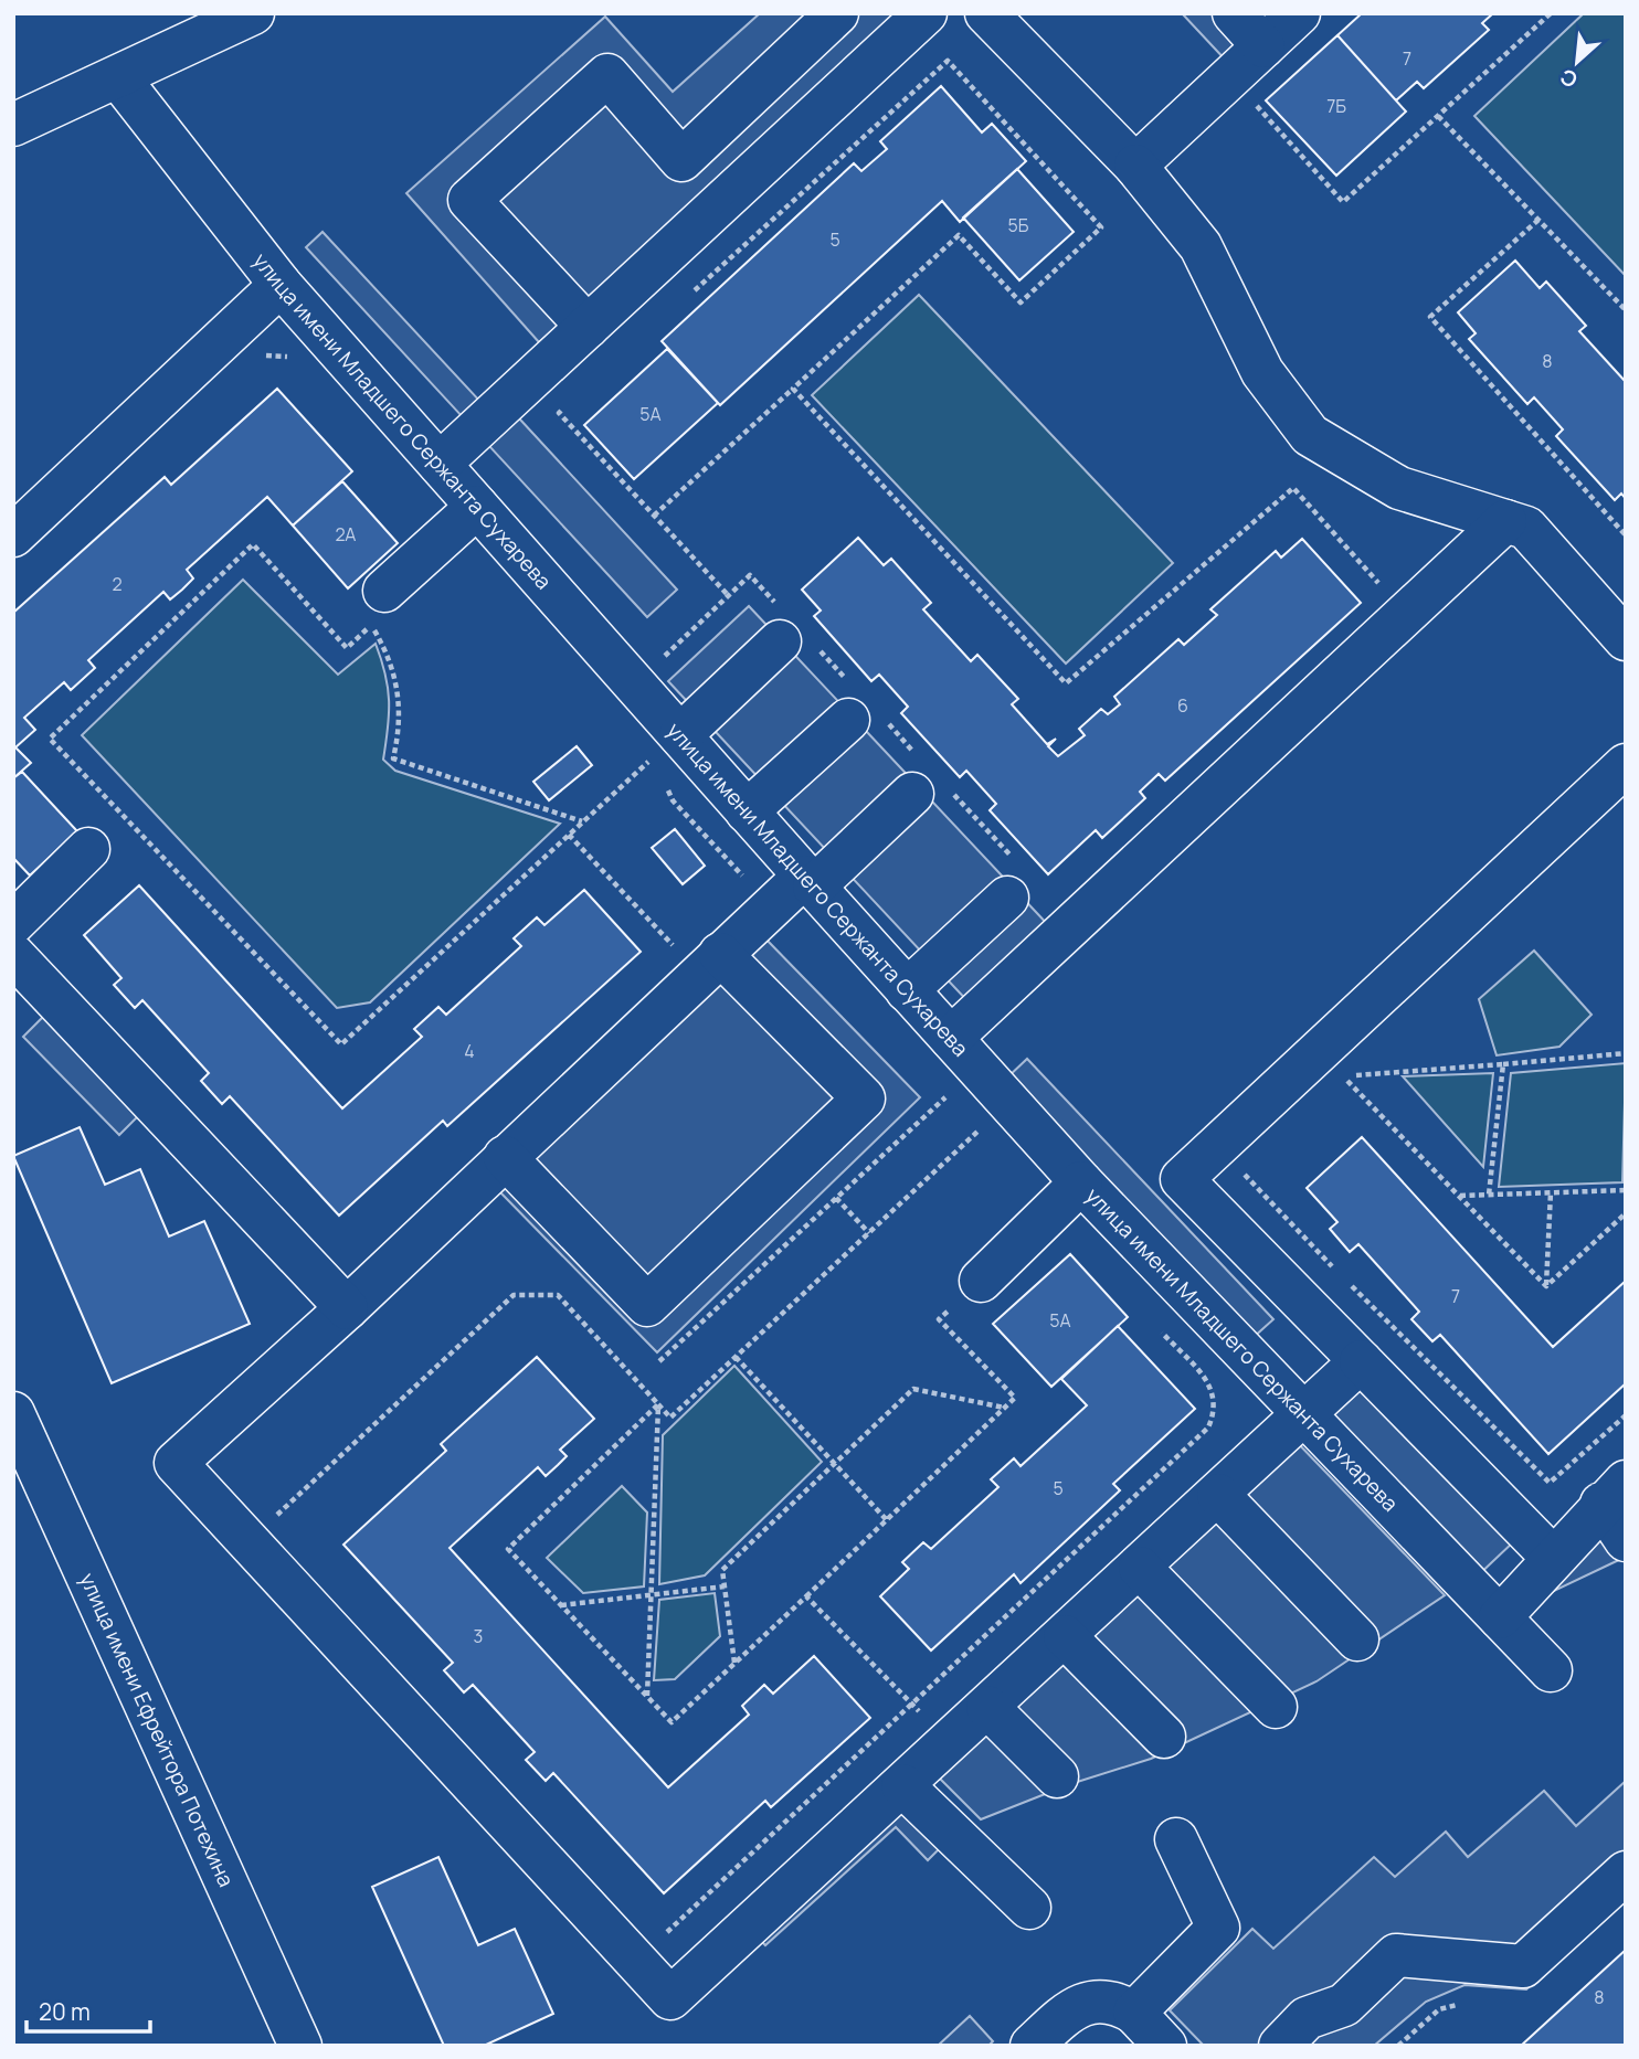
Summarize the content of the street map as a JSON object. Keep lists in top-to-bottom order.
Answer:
{
  "streets": {
    "street": ["улица имени Младшего Сержанта Сухарева", "улица имени Ефрейтора Потехина"]
  },
  "house_numbers": [
    "7",
    "7Б",
    "5Б",
    "5",
    "8",
    "5А",
    "2А",
    "2",
    "6",
    "4",
    "7",
    "5А",
    "5",
    "3",
    "8"
  ],
  "scale_bar": "20 m",
  "north": "bottom left"
}
